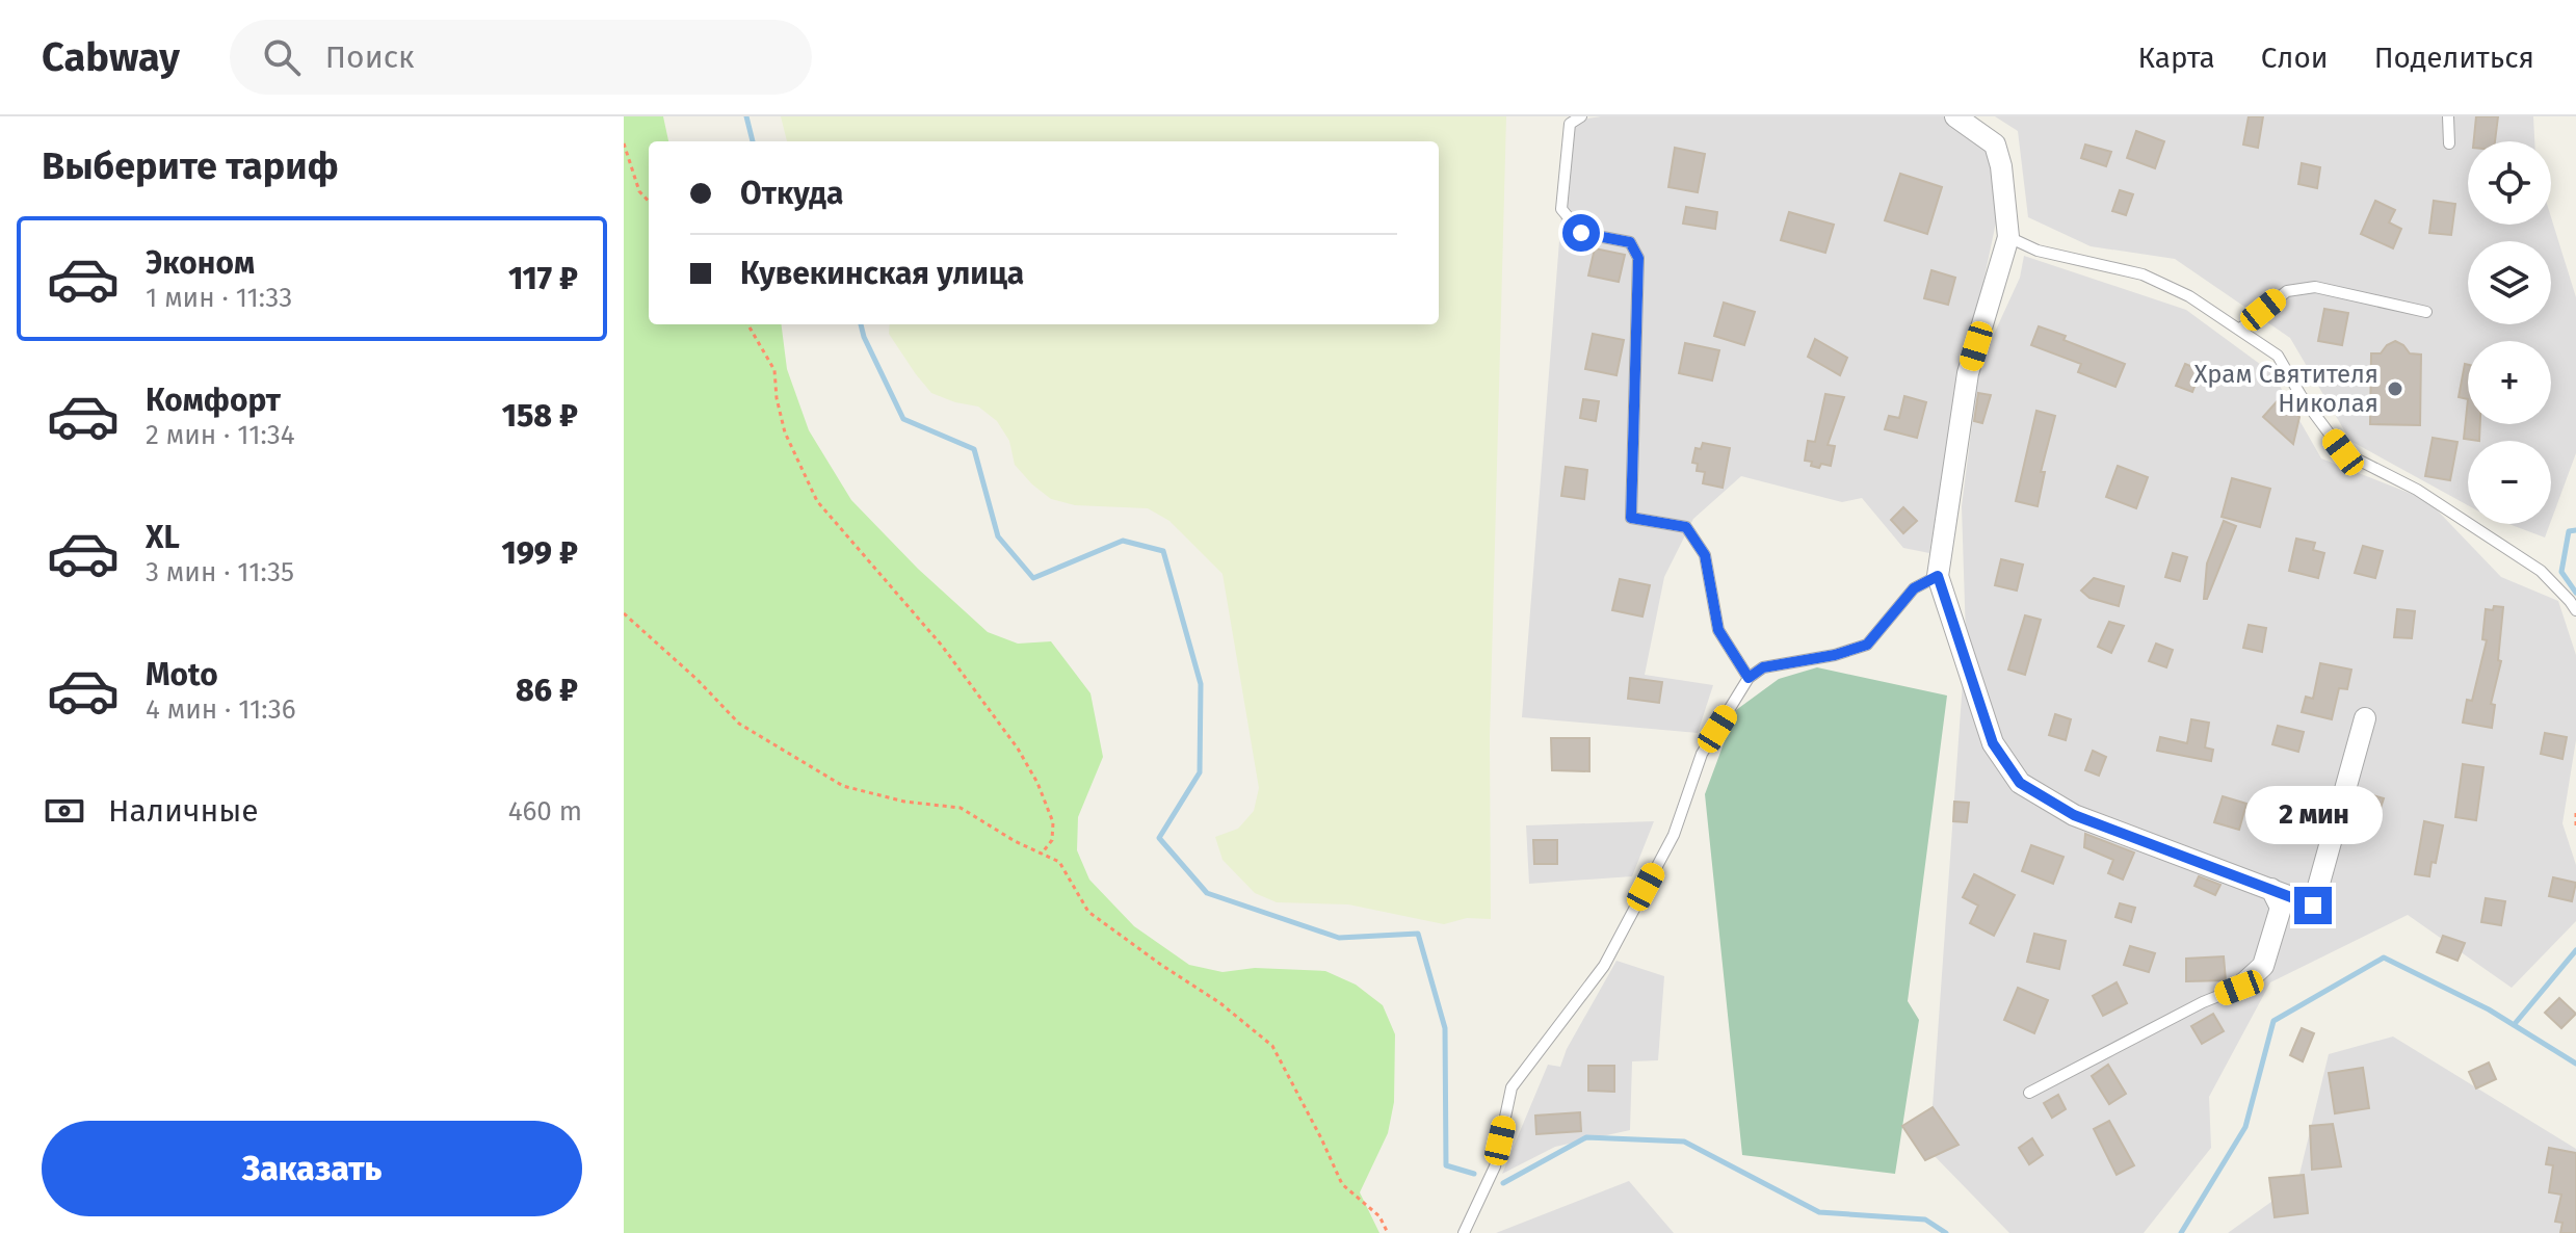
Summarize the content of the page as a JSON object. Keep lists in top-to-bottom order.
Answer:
{
  "places": ["Храм Святителя Николая"],
  "page": {
    "header": "Cabway",
    "search": "Поиск",
    "nav": ["Карта", "Слои", "Поделиться"],
    "heading": "Выберите тариф",
    "map_buttons": ["+", "−"],
    "banner": ["Откуда", "Кувекинская улица"],
    "list": [
      {
        "name": "Эконом",
        "note": "1 мин · 11:33",
        "value": "117 ₽"
      },
      {
        "name": "Комфорт",
        "note": "2 мин · 11:34",
        "value": "158 ₽"
      },
      {
        "name": "XL",
        "note": "3 мин · 11:35",
        "value": "199 ₽"
      },
      {
        "name": "Moto",
        "note": "4 мин · 11:36",
        "value": "86 ₽"
      }
    ],
    "pay": ["Наличные", "460 m"],
    "bubble": "2 мин",
    "buttons": "Заказать"
  }
}
